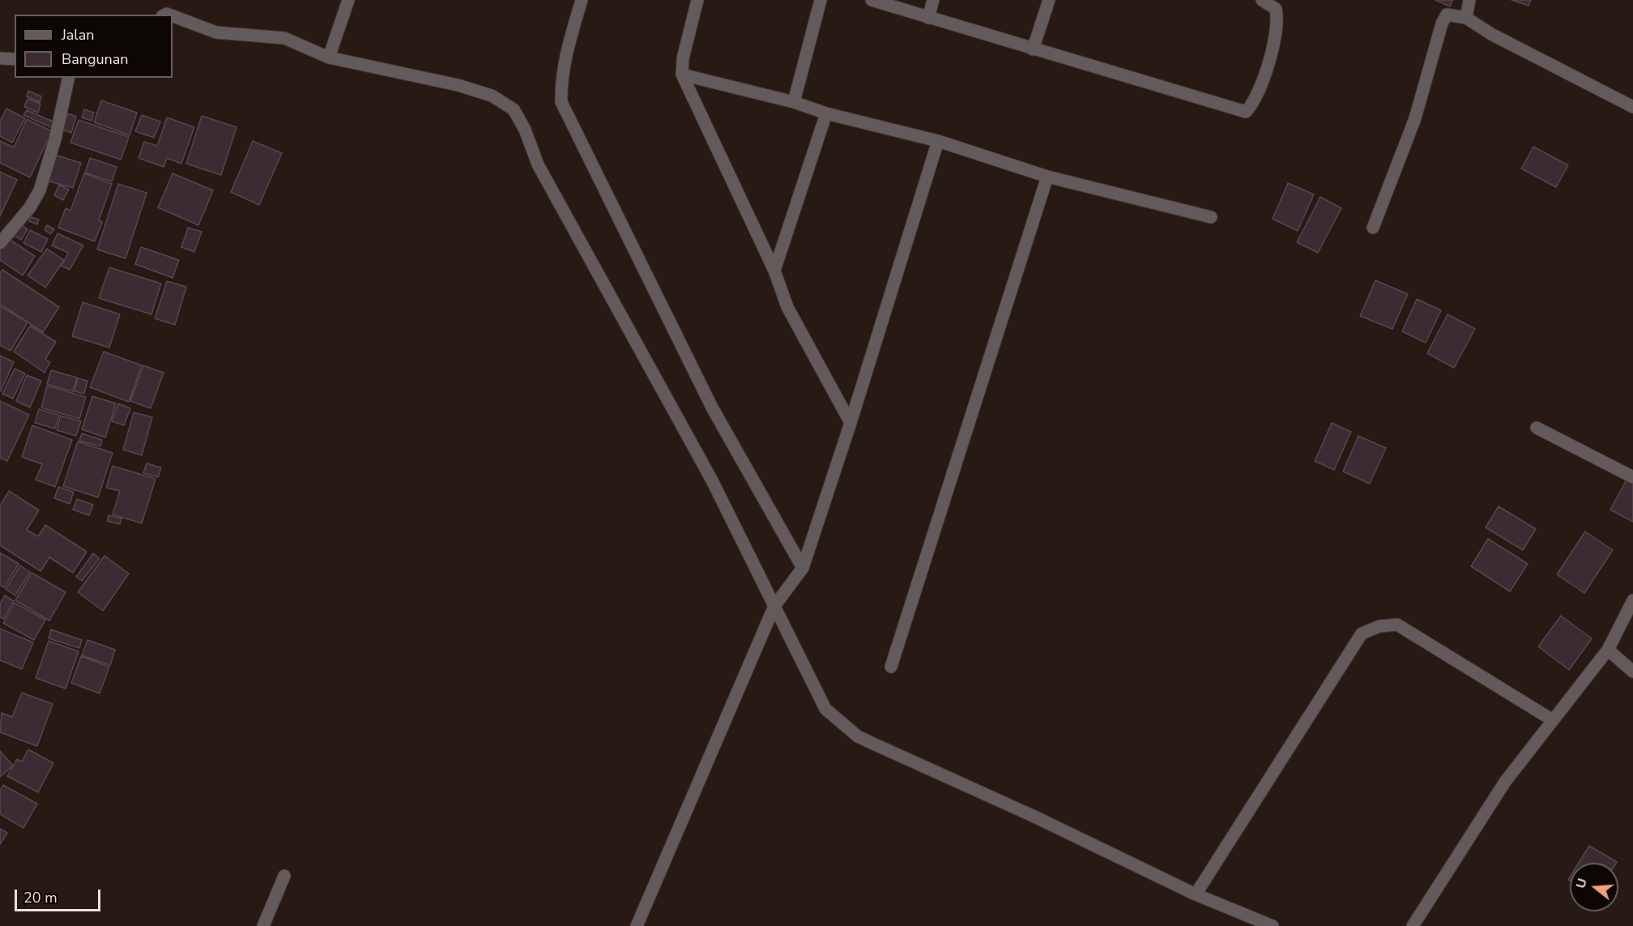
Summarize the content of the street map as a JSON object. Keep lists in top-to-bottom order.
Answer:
{
  "legend": ["Jalan", "Bangunan"],
  "scale_bar": "20 m",
  "north": "left"
}
